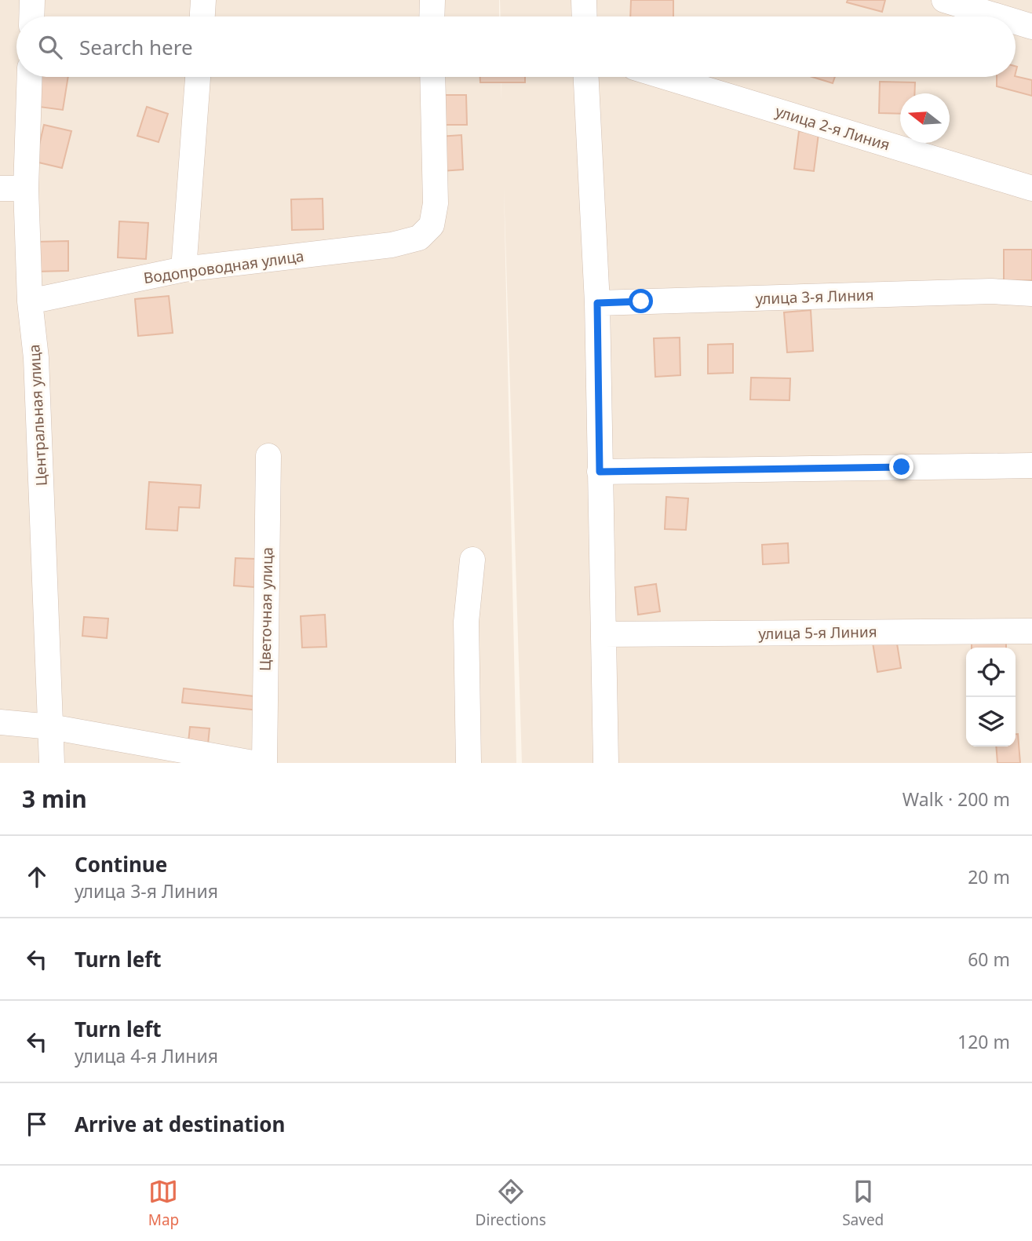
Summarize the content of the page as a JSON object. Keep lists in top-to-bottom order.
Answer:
{
  "streets": {
    "street": [
      "улица 2-я Линия",
      "Водопроводная улица",
      "улица 3-я Линия",
      "Центральная улица",
      "Цветочная улица",
      "улица 5-я Линия"
    ]
  },
  "crossings": [
    ["Водопроводная улица", "Центральная улица"]
  ],
  "north": "left",
  "page": {
    "search": "Search here",
    "heading": ["3 min", "Walk · 200 m"],
    "list": [
      ["Continue", "улица 3-я Линия", "20 m"],
      ["Turn left", "60 m"],
      ["Turn left", "улица 4-я Линия", "120 m"],
      "Arrive at destination"
    ],
    "nav": ["Map", "Directions", "Saved"]
  }
}
